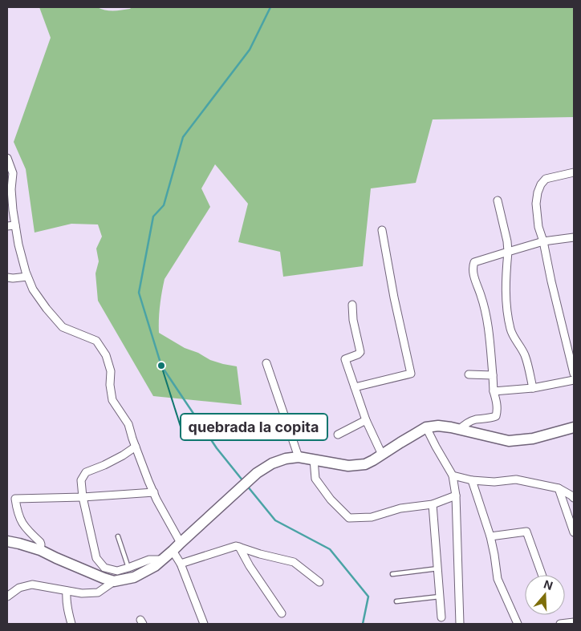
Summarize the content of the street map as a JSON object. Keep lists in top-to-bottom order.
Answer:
{
  "places": ["quebrada la copita"],
  "north": "top"
}
